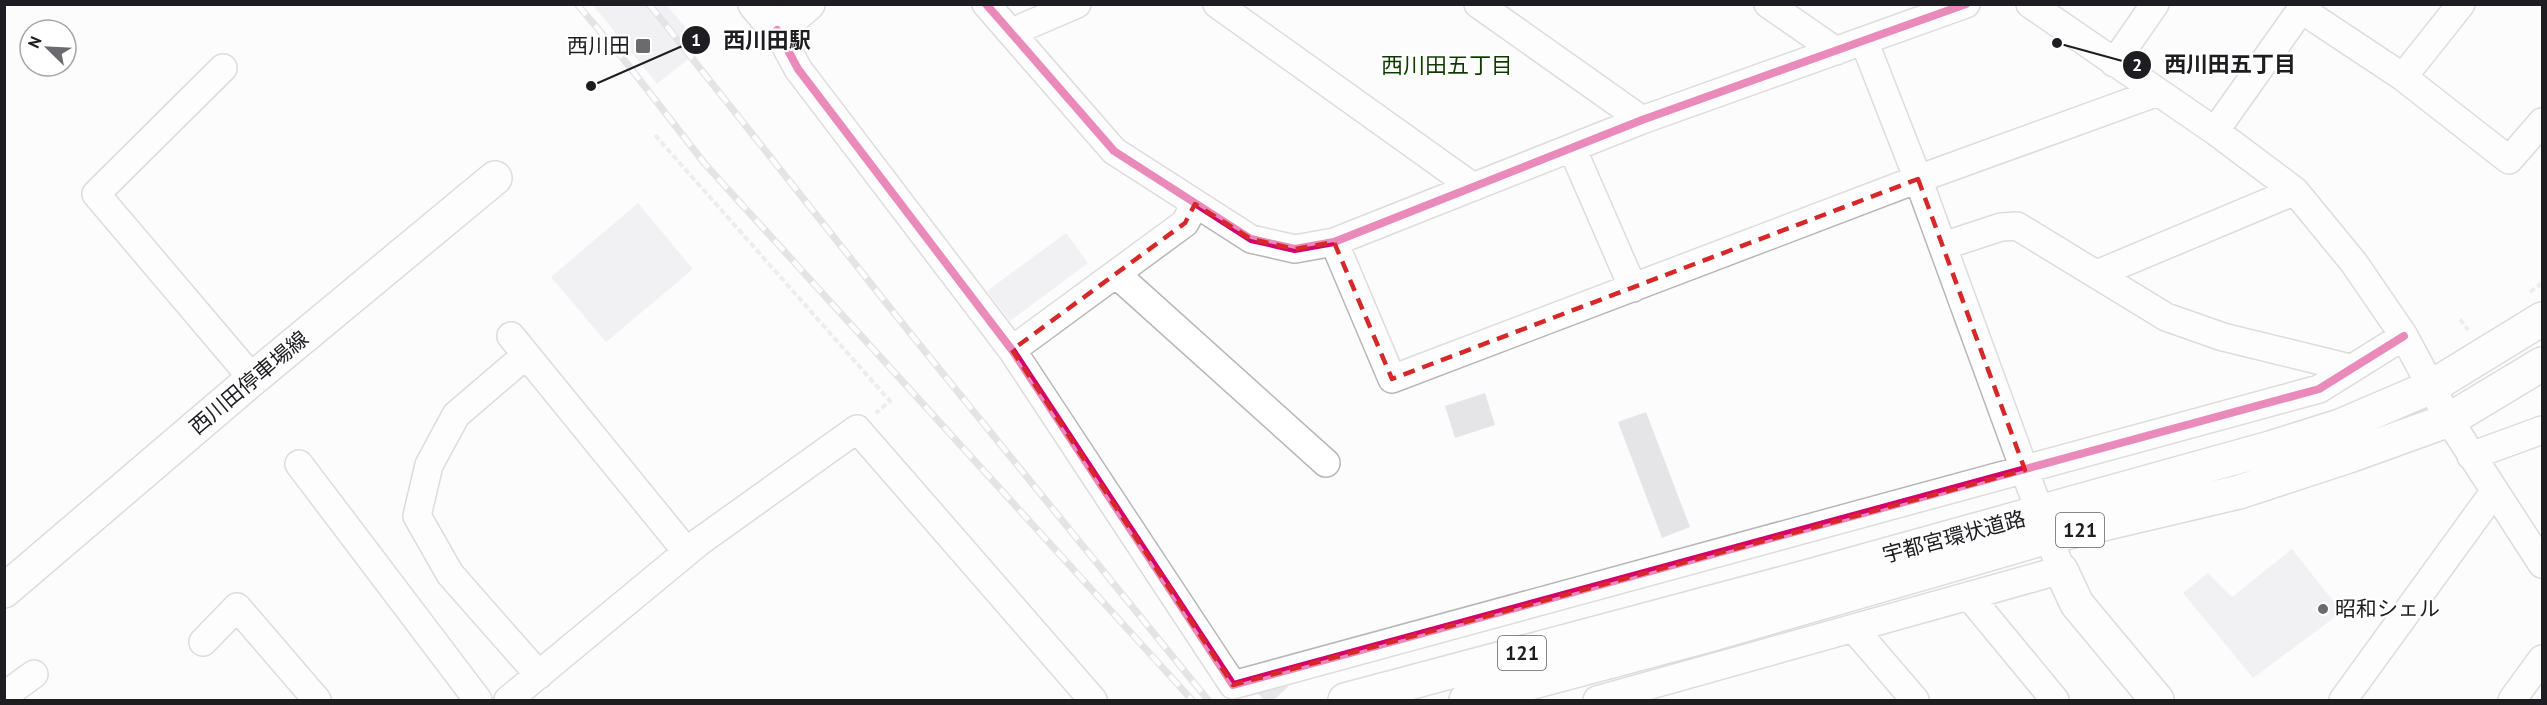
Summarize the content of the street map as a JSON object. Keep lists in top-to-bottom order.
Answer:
{
  "streets": {
    "main road": ["西川田停車場線", "121", "宇都宮環状道路"]
  },
  "districts": ["西川田五丁目"],
  "places": {
    "other": ["西川田五丁目", "西川田駅", "昭和シェル"],
    "transit": ["西川田"]
  },
  "north": "top left"
}
